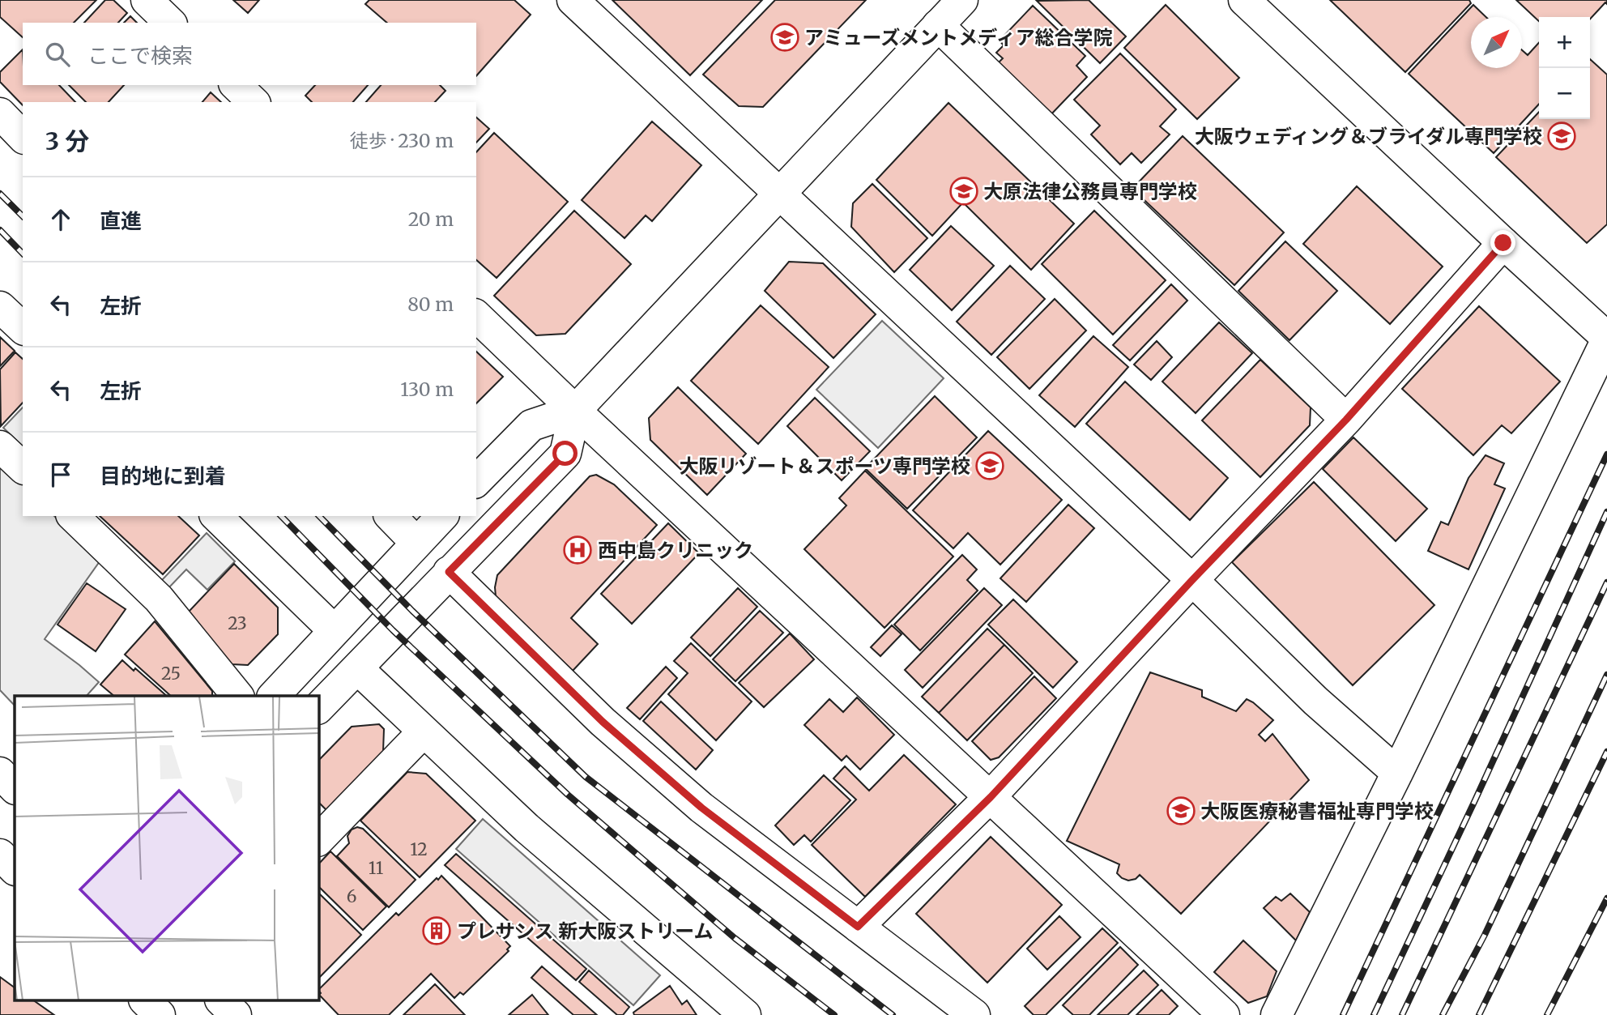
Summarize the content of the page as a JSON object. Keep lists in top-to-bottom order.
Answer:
{
  "places": {
    "school or university": [
      "アミューズメントメディア総合学院",
      "大阪ウェディング＆ブライダル専門学校",
      "大原法律公務員専門学校",
      "大阪リゾート＆スポーツ専門学校",
      "大阪医療秘書福祉専門学校"
    ],
    "hospital": ["西中島クリニック"],
    "building": ["プレサンス 新大阪ストリーム"]
  },
  "house_numbers": [
    "23",
    "25",
    "12",
    "11",
    "6"
  ],
  "north": "top right",
  "page": {
    "map_buttons": ["+", "−"],
    "search": "ここで検索",
    "heading": ["3 分", "徒歩 · 230 m"],
    "list": [
      ["直進", "20 m"],
      ["左折", "80 m"],
      ["左折", "130 m"],
      "目的地に到着"
    ]
  }
}
